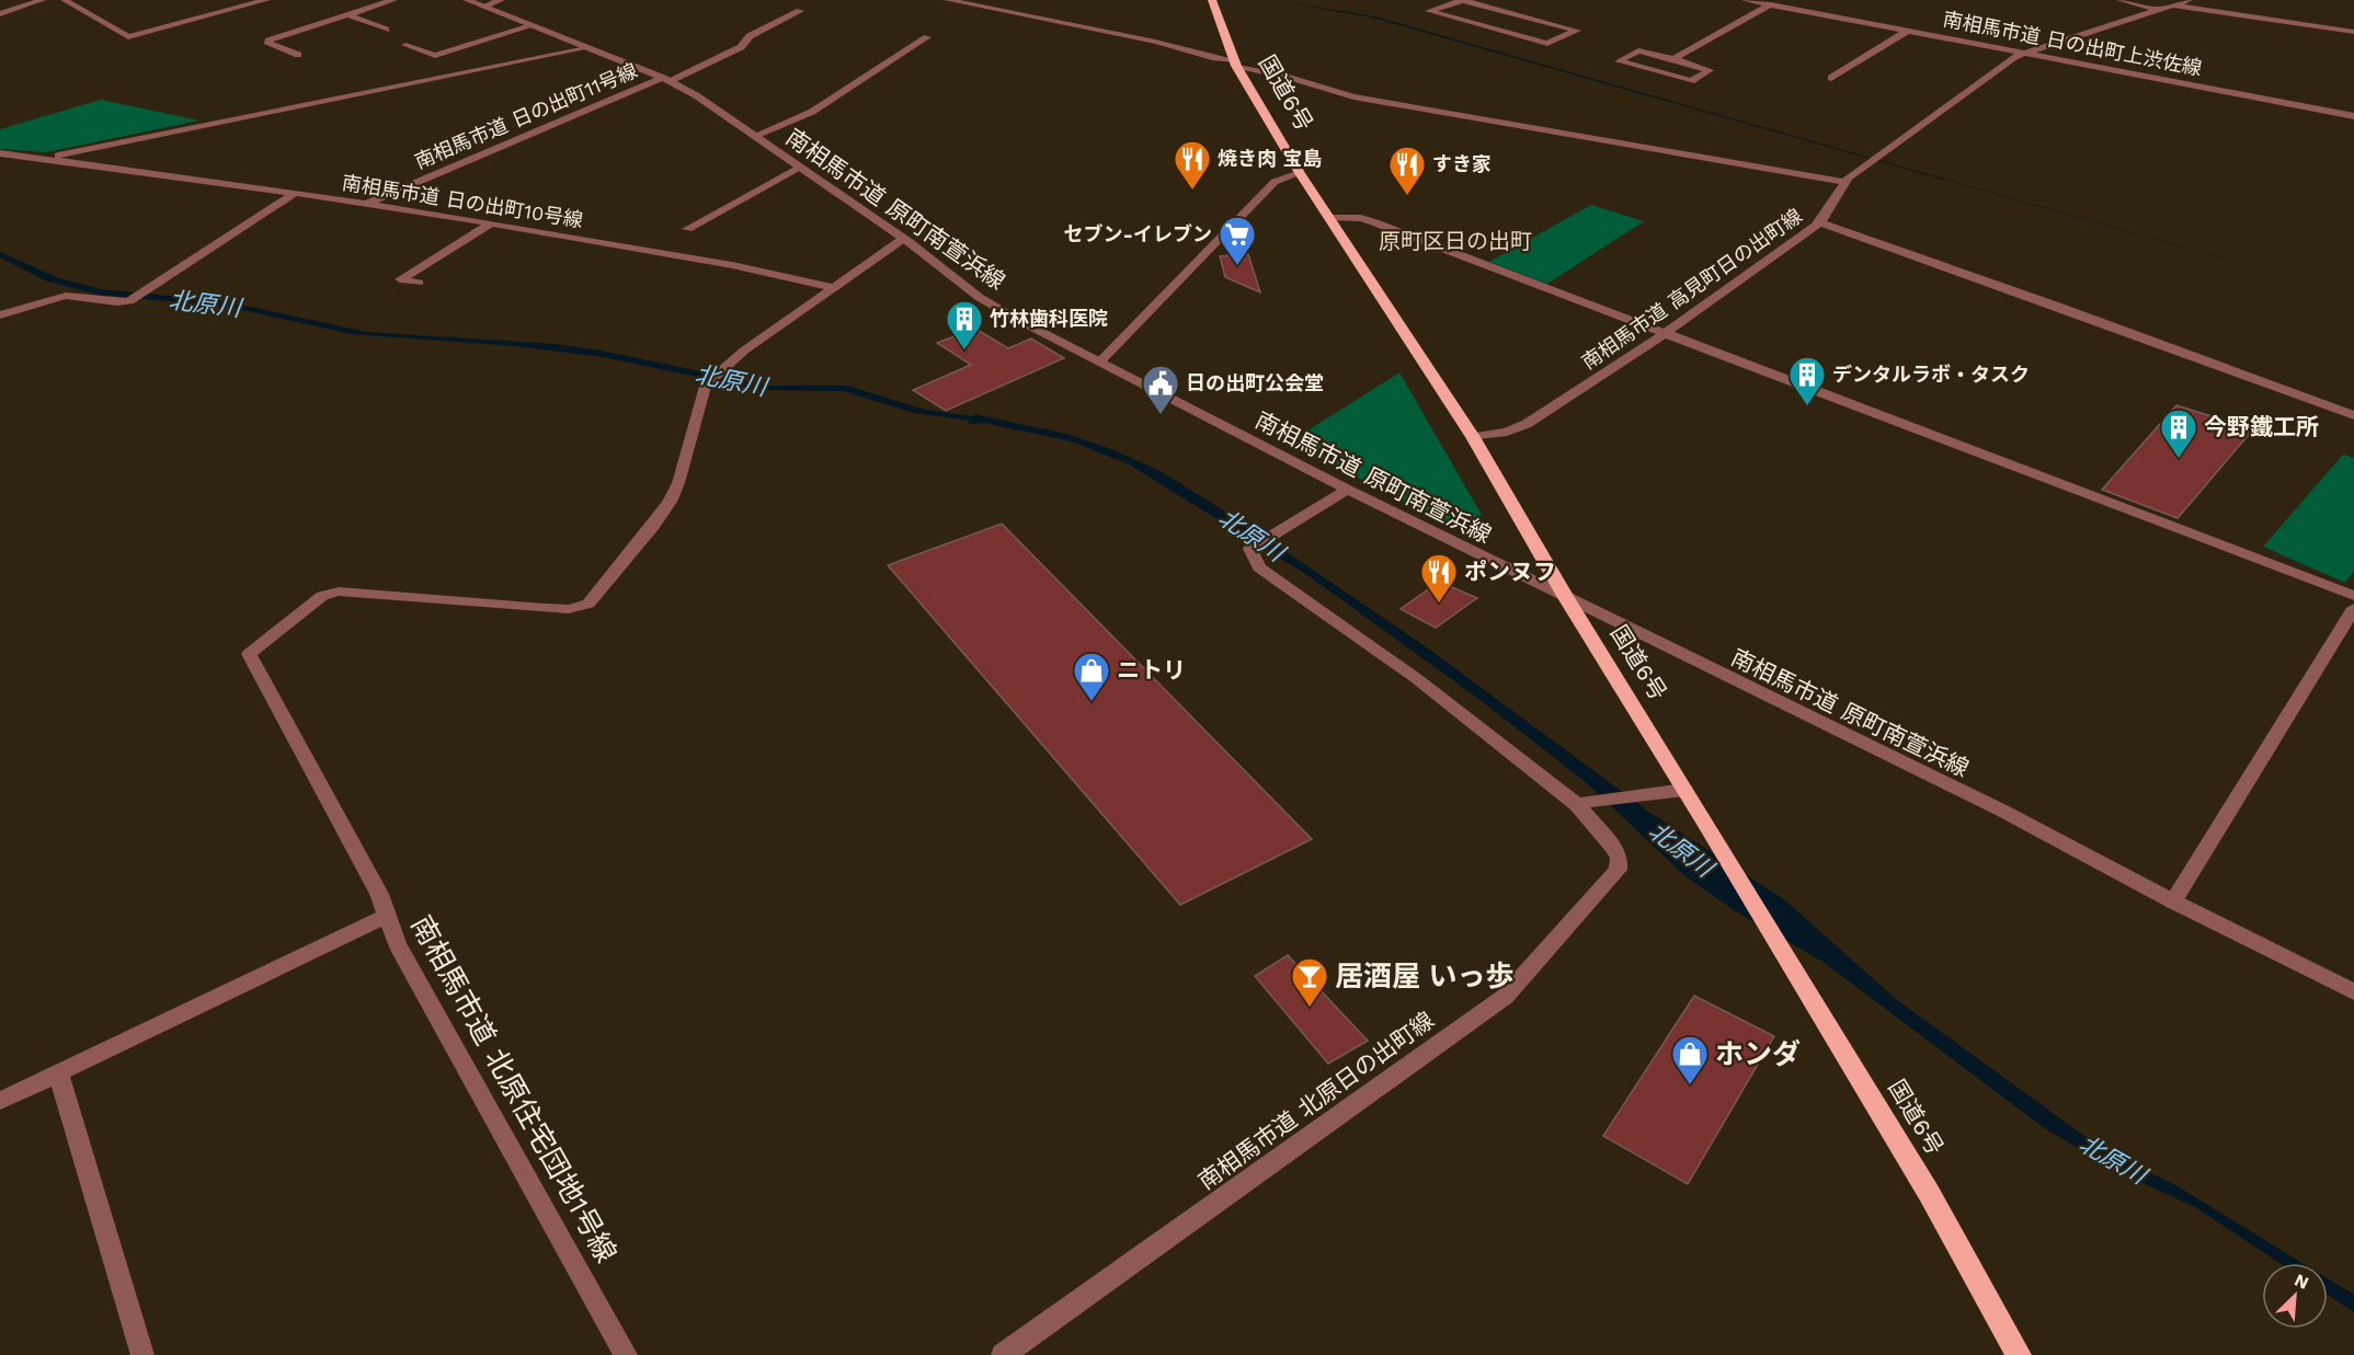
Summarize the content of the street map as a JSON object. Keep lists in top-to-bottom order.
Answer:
{
  "streets": {
    "highway": ["国道6号"],
    "street": [
      "南相馬市道 日の出町上渋佐線",
      "南相馬市道 日の出町11号線",
      "南相馬市道 日の出町10号線",
      "南相馬市道 原町南萱浜線",
      "南相馬市道 高見町日の出町線",
      "南相馬市道 北原住宅団地1号線",
      "南相馬市道 北原日の出町線"
    ]
  },
  "crossings": [
    ["南相馬市道 日の出町上渋佐線", "南相馬市道 高見町日の出町線"],
    ["国道6号", "南相馬市道 原町南萱浜線"],
    ["国道6号", "南相馬市道 高見町日の出町線"],
    ["南相馬市道 日の出町11号線", "南相馬市道 日の出町10号線"],
    ["南相馬市道 日の出町11号線", "南相馬市道 原町南萱浜線"],
    ["南相馬市道 原町南萱浜線", "南相馬市道 北原日の出町線"]
  ],
  "districts": ["原町区日の出町"],
  "water": ["北原川"],
  "places": {
    "restaurant": ["焼き肉 宝島", "すき家", "ポンヌフ"],
    "supermarket": ["セブン-イレブン"],
    "building": ["竹林歯科医院", "デンタルラボ・タスク", "今野鐵工所"],
    "public building": ["日の出町公会堂"],
    "shop": ["ニトリ", "ホンダ"],
    "bar": ["居酒屋 いっ歩"]
  },
  "north": "top right"
}
